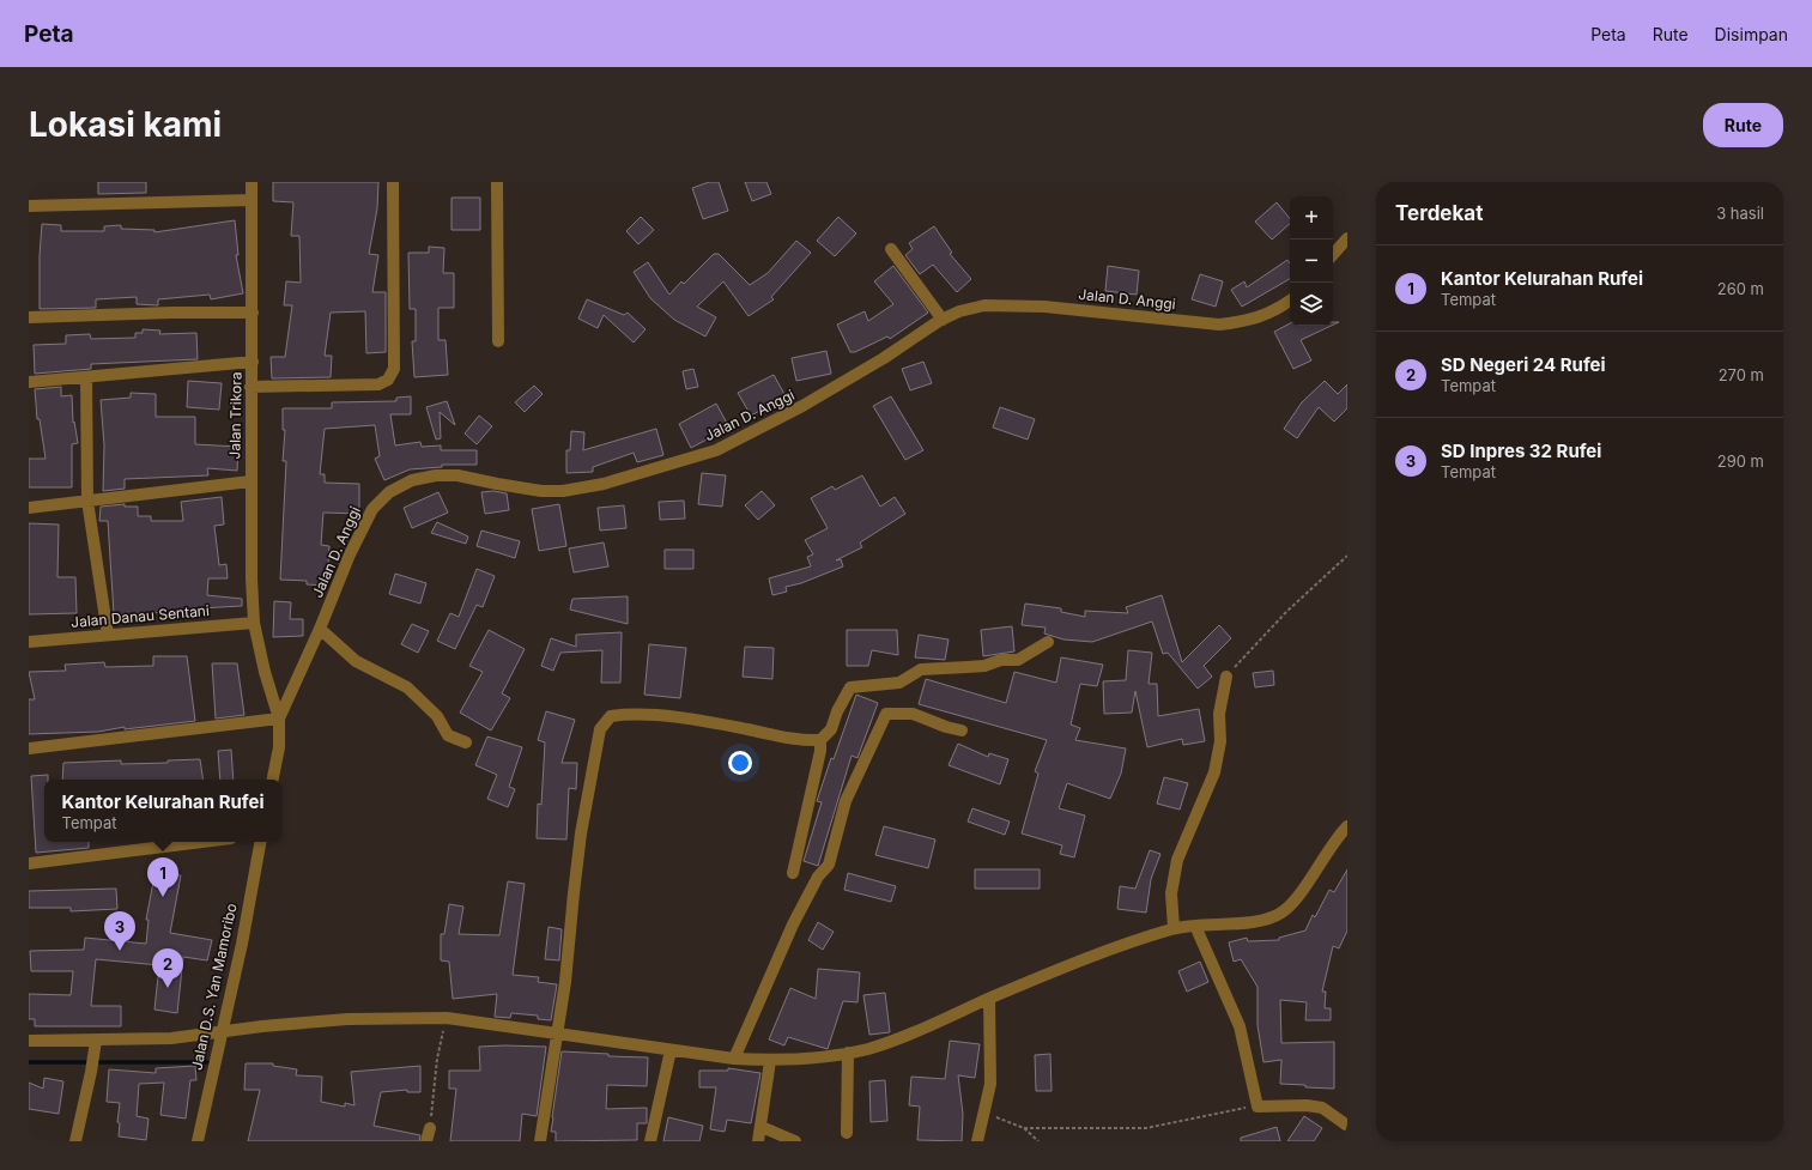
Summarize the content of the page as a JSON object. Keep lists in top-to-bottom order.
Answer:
{
  "streets": {
    "street": [
      "Jalan D. Anggi",
      "Jalan Trikora",
      "Jalan Danau Sentani",
      "Jalan D.S. Yan Mamoribo"
    ]
  },
  "crossings": [
    ["Jalan D. Anggi", "Jalan Trikora"],
    ["Jalan Trikora", "Jalan Danau Sentani"]
  ],
  "page": {
    "header": "Peta",
    "nav": ["Peta", "Rute", "Disimpan"],
    "buttons": "Rute",
    "title": "Lokasi kami",
    "heading": ["Terdekat", "3 hasil"],
    "map_buttons": ["+", "−"],
    "list": [
      {
        "mark": "1",
        "name": "Kantor Kelurahan Rufei",
        "note": "Tempat",
        "value": "260 m"
      },
      {
        "mark": "2",
        "name": "SD Negeri 24 Rufei",
        "note": "Tempat",
        "value": "270 m"
      },
      {
        "mark": "3",
        "name": "SD Inpres 32 Rufei",
        "note": "Tempat",
        "value": "290 m"
      }
    ],
    "popup": ["Kantor Kelurahan Rufei", "Tempat"],
    "pins": ["1", "3", "2"]
  }
}
